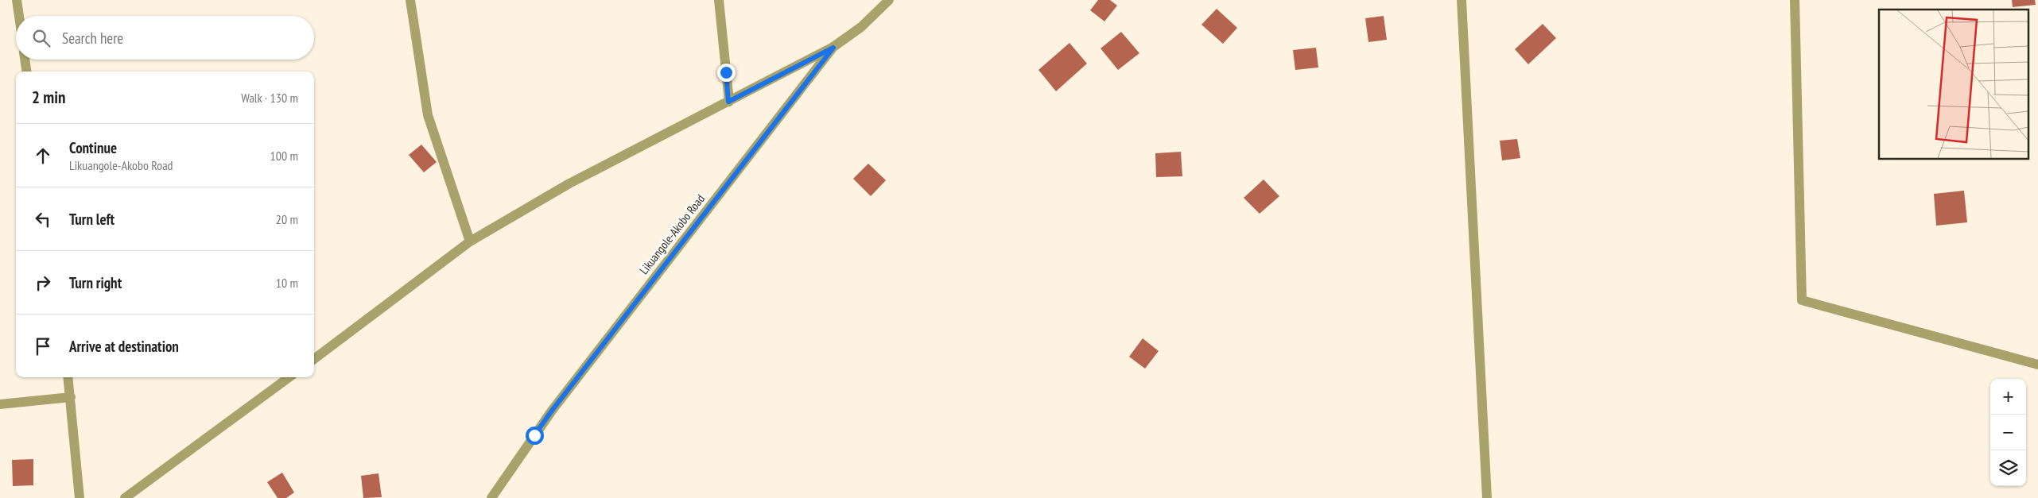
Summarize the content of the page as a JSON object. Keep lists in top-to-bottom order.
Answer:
{
  "streets": {
    "street": ["Likuangole-Akobo Road"]
  },
  "page": {
    "search": "Search here",
    "heading": ["2 min", "Walk · 130 m"],
    "list": [
      ["Continue", "Likuangole-Akobo Road", "100 m"],
      ["Turn left", "20 m"],
      ["Turn right", "10 m"],
      "Arrive at destination"
    ],
    "map_buttons": ["+", "−"]
  }
}
